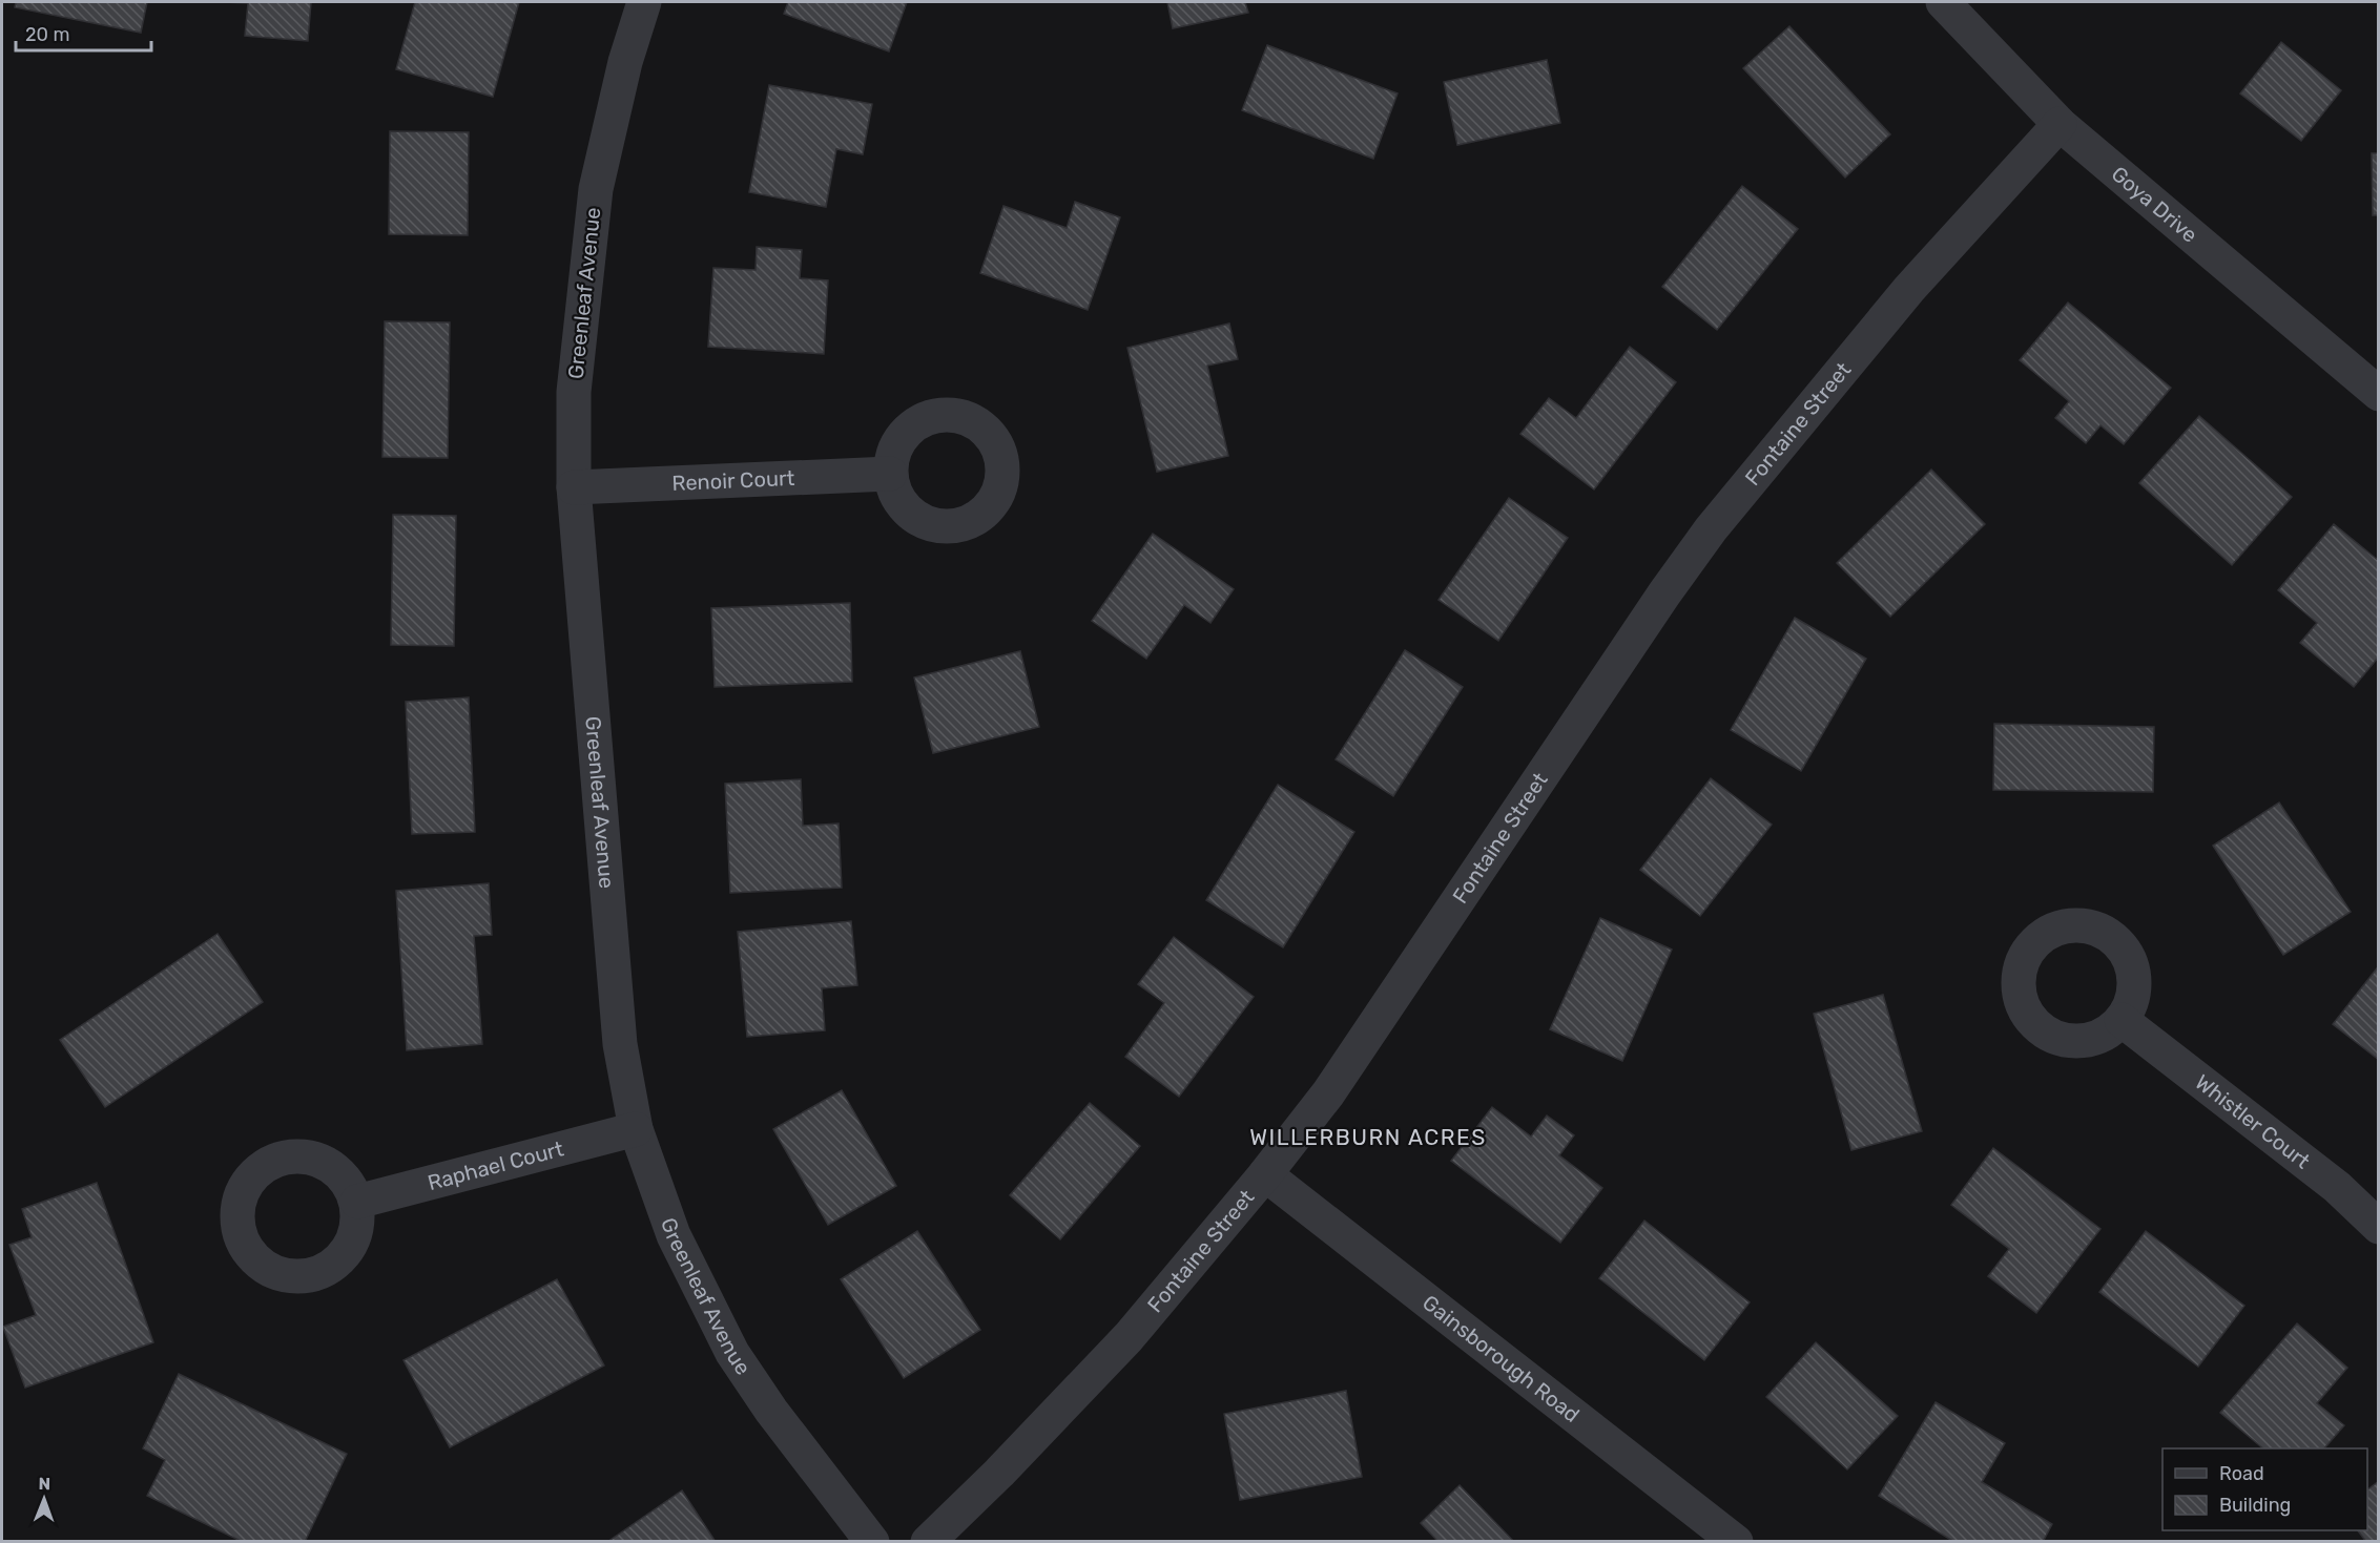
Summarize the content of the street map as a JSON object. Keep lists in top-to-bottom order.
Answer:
{
  "streets": {
    "street": [
      "Goya Drive",
      "Greenleaf Avenue",
      "Fontaine Street",
      "Renoir Court",
      "Whistler Court",
      "Raphael Court",
      "Gainsborough Road"
    ]
  },
  "crossings": [
    ["Goya Drive", "Fontaine Street"],
    ["Greenleaf Avenue", "Renoir Court"],
    ["Greenleaf Avenue", "Raphael Court"],
    ["Fontaine Street", "Gainsborough Road"]
  ],
  "districts": ["WILLERBURN ACRES"],
  "legend": ["Road", "Building"],
  "scale_bar": "20 m",
  "north": "top"
}
